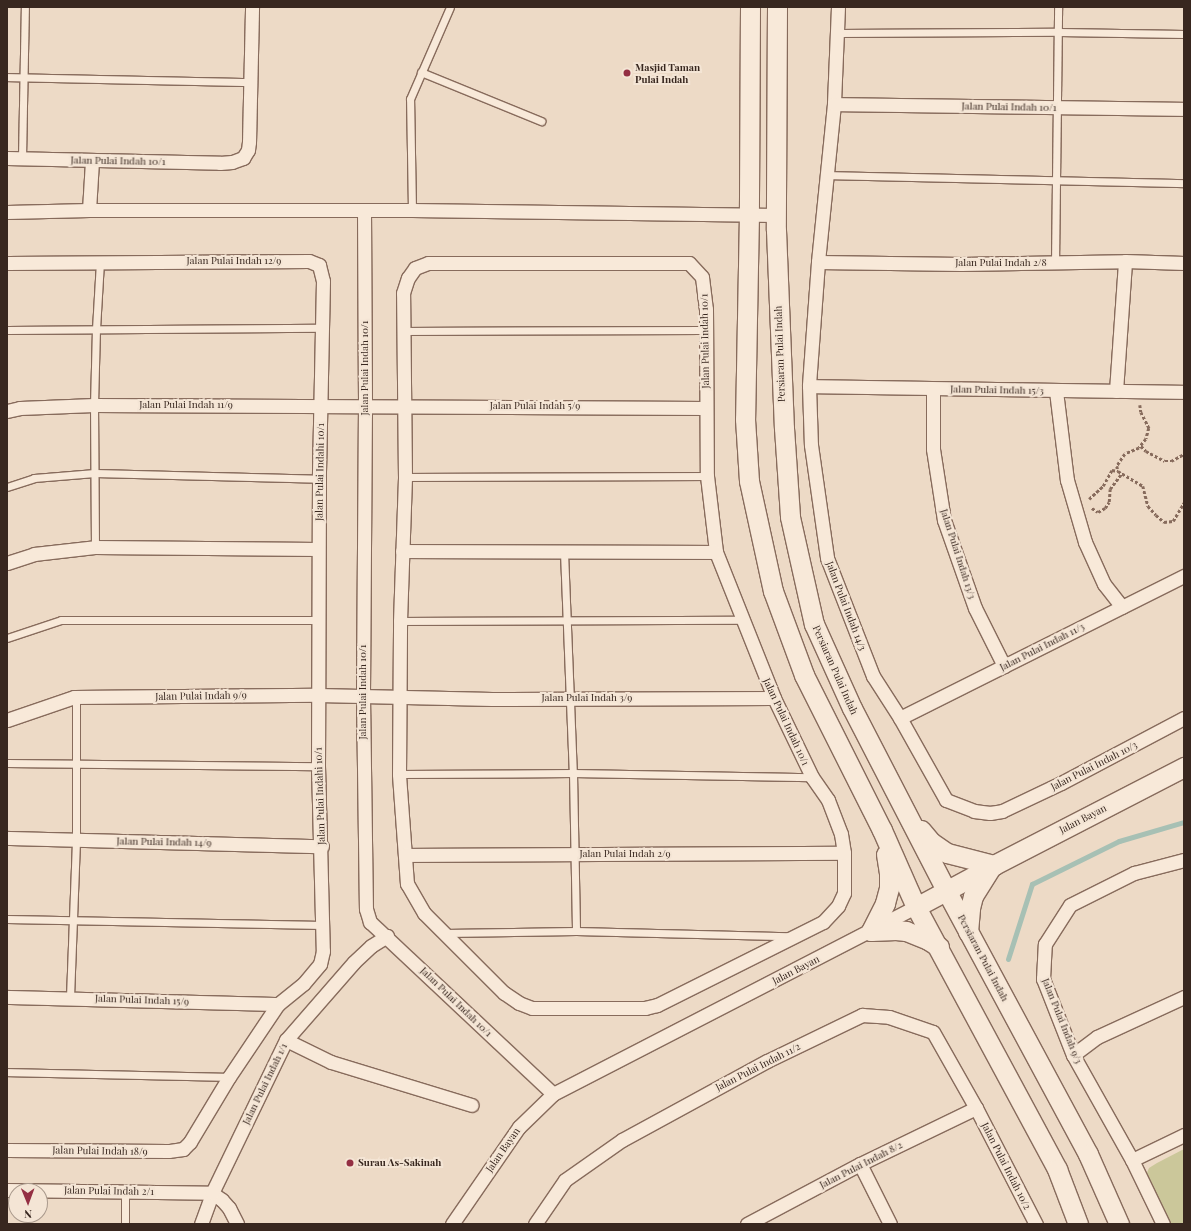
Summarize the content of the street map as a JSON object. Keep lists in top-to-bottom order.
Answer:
{
  "streets": {
    "main road": ["Persiaran Pulai Indah", "Jalan Bayan"],
    "street": [
      "Jalan Pulai Indah 10/1",
      "Jalan Pulai Indah 12/9",
      "Jalan Pulai Indah 2/8",
      "Jalan Pulai Indah 15/3",
      "Jalan Pulai Indah 11/9",
      "Jalan Pulai Indah 5/9",
      "Jalan Pulai Indahi 10/1",
      "Jalan Pulai Indah 13/3",
      "Jalan Pulai Indah 14/3",
      "Jalan Pulai Indah 11/3",
      "Jalan Pulai Indah 9/9",
      "Jalan Pulai Indah 3/9",
      "Jalan Pulai Indah 10/3",
      "Jalan Pulai Indah 14/9",
      "Jalan Pulai Indah 2/9",
      "Jalan Pulai Indah 15/9",
      "Jalan Pulai Indah 9/3",
      "Jalan Pulai Indah 11/2",
      "Jalan Pulai Indah 1/1",
      "Jalan Pulai Indah 18/9",
      "Jalan Pulai Indah 8/2",
      "Jalan Pulai Indah 10/2",
      "Jalan Pulai Indah 2/1"
    ]
  },
  "crossings": [
    ["Jalan Pulai Indah 10/1", "Jalan Pulai Indah 11/9"],
    ["Jalan Pulai Indah 10/1", "Jalan Pulai Indah 5/9"],
    ["Jalan Pulai Indah 10/1", "Jalan Pulai Indah 9/9"],
    ["Jalan Pulai Indah 10/1", "Jalan Pulai Indah 3/9"],
    ["Jalan Pulai Indah 10/1", "Jalan Bayan"],
    ["Jalan Pulai Indah 10/1", "Jalan Pulai Indah 2/9"],
    ["Jalan Pulai Indah 10/1", "Jalan Pulai Indah 1/1"],
    ["Jalan Pulai Indah 12/9", "Jalan Pulai Indah 11/9"],
    ["Jalan Pulai Indah 12/9", "Jalan Pulai Indahi 10/1"],
    ["Jalan Pulai Indah 2/8", "Jalan Pulai Indah 14/3"],
    ["Persiaran Pulai Indah", "Jalan Bayan"],
    ["Jalan Pulai Indah 15/3", "Jalan Pulai Indah 13/3"],
    ["Jalan Pulai Indah 15/3", "Jalan Pulai Indah 14/3"],
    ["Jalan Pulai Indah 11/9", "Jalan Pulai Indah 5/9"],
    ["Jalan Pulai Indah 11/9", "Jalan Pulai Indahi 10/1"],
    ["Jalan Pulai Indahi 10/1", "Jalan Pulai Indah 9/9"],
    ["Jalan Pulai Indahi 10/1", "Jalan Pulai Indah 14/9"],
    ["Jalan Pulai Indahi 10/1", "Jalan Pulai Indah 15/9"],
    ["Jalan Pulai Indahi 10/1", "Jalan Pulai Indah 18/9"],
    ["Jalan Pulai Indah 13/3", "Jalan Pulai Indah 11/3"],
    ["Jalan Pulai Indah 14/3", "Jalan Pulai Indah 11/3"],
    ["Jalan Pulai Indah 14/3", "Jalan Pulai Indah 10/3"],
    ["Jalan Pulai Indah 9/9", "Jalan Pulai Indah 3/9"],
    ["Jalan Pulai Indah 11/2", "Jalan Pulai Indah 8/2"],
    ["Jalan Pulai Indah 11/2", "Jalan Pulai Indah 10/2"],
    ["Jalan Pulai Indah 1/1", "Jalan Pulai Indah 2/1"],
    ["Jalan Pulai Indah 8/2", "Jalan Pulai Indah 10/2"]
  ],
  "places": ["Masjid Taman Pulai Indah", "Surau As-Sakinah"],
  "north": "bottom"
}
